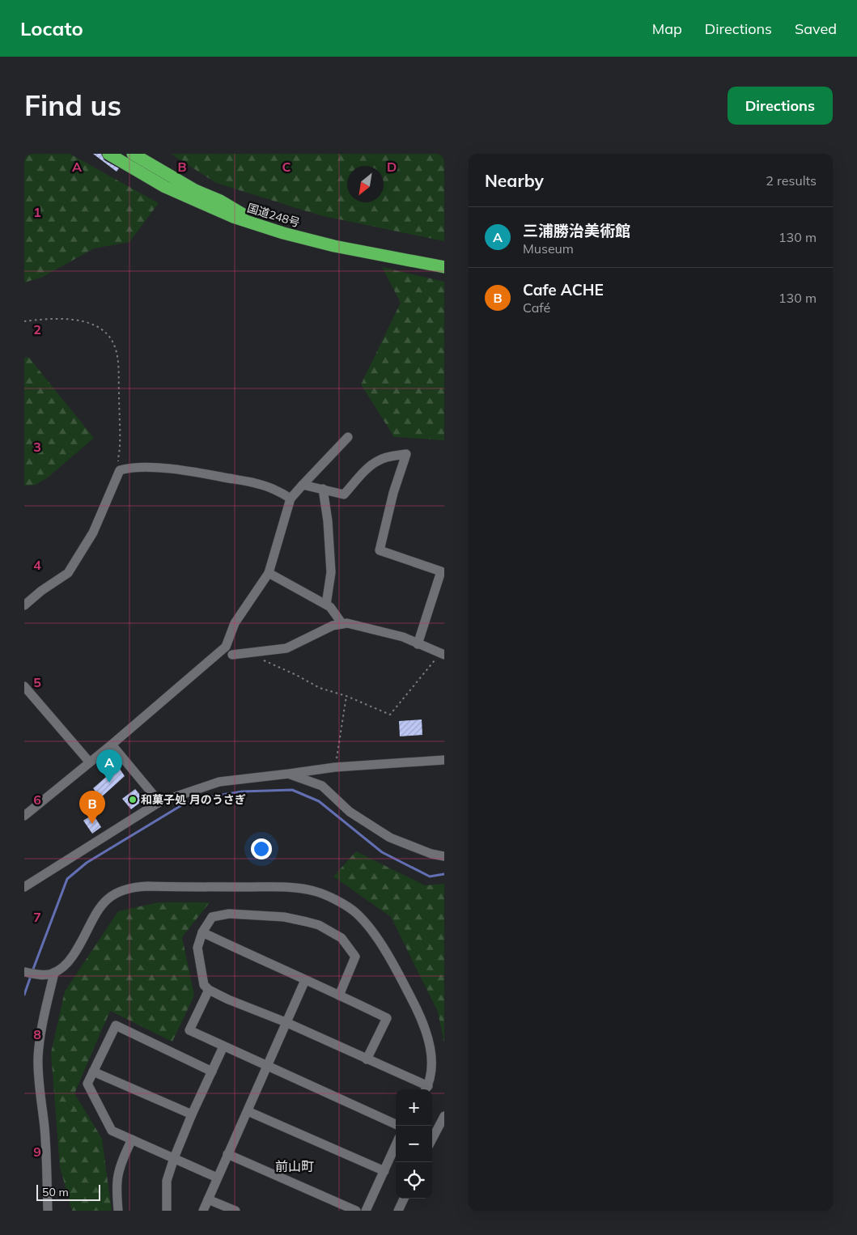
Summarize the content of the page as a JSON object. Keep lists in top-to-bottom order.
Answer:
{
  "streets": {
    "highway": ["国道248号"]
  },
  "districts": ["前山町"],
  "places": ["和菓子処 月のうさぎ"],
  "scale_bar": "50 m",
  "north": "bottom left",
  "page": {
    "header": "Locato",
    "nav": ["Map", "Directions", "Saved"],
    "buttons": "Directions",
    "title": "Find us",
    "heading": ["Nearby", "2 results"],
    "list": [
      {
        "mark": "A",
        "name": "三浦勝治美術館",
        "note": "Museum",
        "value": "130 m"
      },
      {
        "mark": "B",
        "name": "Cafe ACHE",
        "note": "Café",
        "value": "130 m"
      }
    ],
    "pins": ["A", "B"],
    "map_buttons": ["+", "−"],
    "scale": "50 m"
  },
  "grid": {
    "columns": [
      "A",
      "B",
      "C",
      "D"
    ],
    "rows": [
      "1",
      "2",
      "3",
      "4",
      "5",
      "6",
      "7",
      "8",
      "9"
    ]
  }
}
